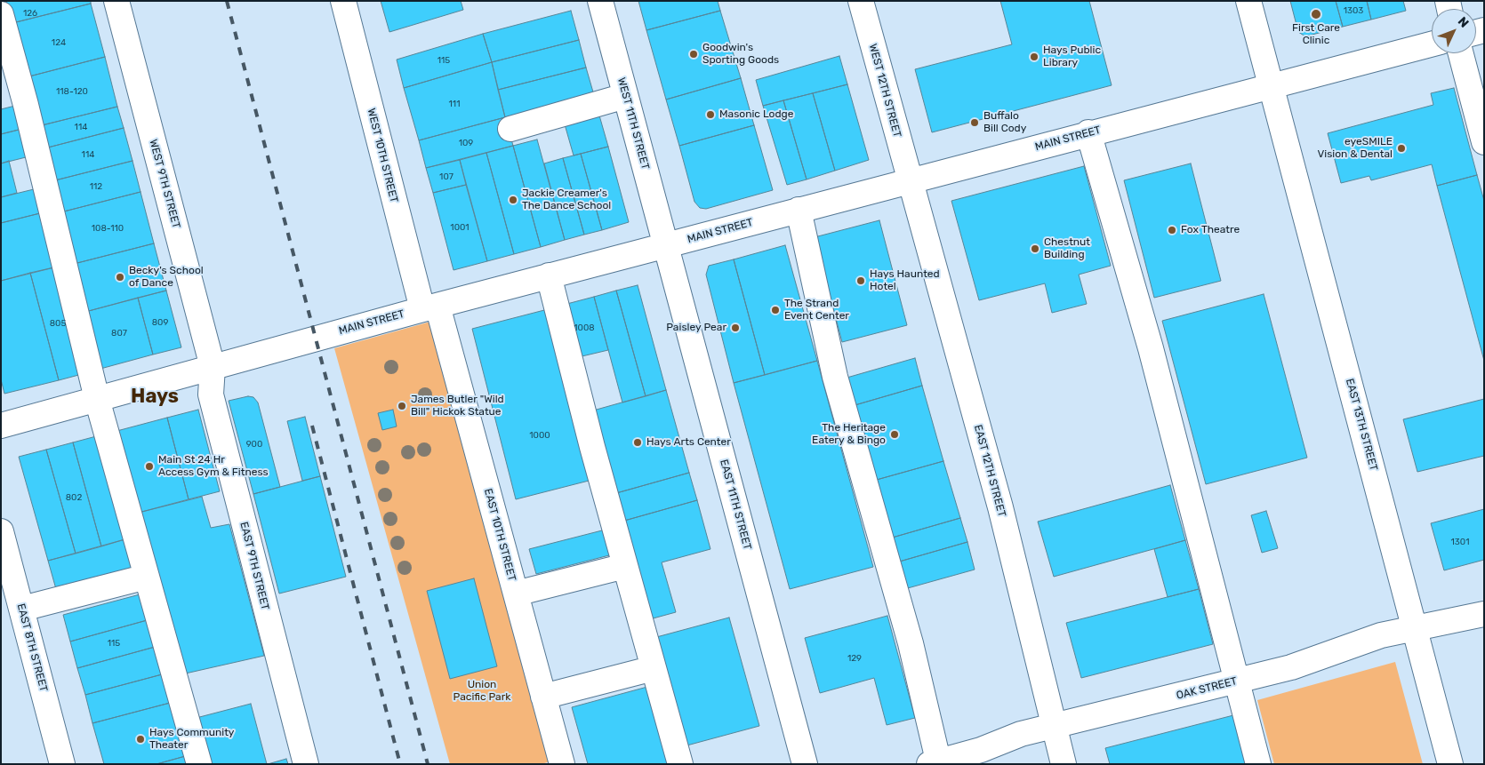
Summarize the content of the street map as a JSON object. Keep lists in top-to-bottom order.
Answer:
{
  "streets": {
    "street": [
      "WEST 12TH STREET",
      "WEST 11TH STREET",
      "MAIN STREET",
      "WEST 10TH STREET",
      "WEST 9TH STREET",
      "EAST 13TH STREET",
      "EAST 12TH STREET",
      "EAST 11TH STREET",
      "EAST 10TH STREET",
      "EAST 9TH STREET",
      "EAST 8TH STREET",
      "OAK STREET"
    ]
  },
  "crossings": [
    ["WEST 12TH STREET", "MAIN STREET"],
    ["WEST 12TH STREET", "EAST 12TH STREET"],
    ["WEST 11TH STREET", "MAIN STREET"],
    ["WEST 11TH STREET", "EAST 11TH STREET"],
    ["MAIN STREET", "WEST 10TH STREET"],
    ["MAIN STREET", "WEST 9TH STREET"],
    ["MAIN STREET", "EAST 13TH STREET"],
    ["MAIN STREET", "EAST 12TH STREET"],
    ["MAIN STREET", "EAST 11TH STREET"],
    ["MAIN STREET", "EAST 10TH STREET"],
    ["MAIN STREET", "EAST 9TH STREET"],
    ["WEST 10TH STREET", "EAST 10TH STREET"],
    ["WEST 9TH STREET", "EAST 9TH STREET"],
    ["EAST 13TH STREET", "OAK STREET"],
    ["EAST 12TH STREET", "OAK STREET"]
  ],
  "districts": ["Hays"],
  "parks": ["Union Pacific Park"],
  "places": [
    "First Care Clinic",
    "Goodwin's Sporting Goods",
    "Hays Public Library",
    "Masonic Lodge",
    "Buffalo Bill Cody",
    "eyeSMILE Vision & Dental",
    "Jackie Creamer's The Dance School",
    "Fox Theatre",
    "Chestnut Building",
    "Becky's School of Dance",
    "Hays Haunted Hotel",
    "The Strand Event Center",
    "Paisley Pear",
    "James Butler \"Wild Bill\" Hickok Statue",
    "The Heritage Eatery & Bingo",
    "Hays Arts Center",
    "Main St 24 Hr Access Gym & Fitness",
    "Hays Community Theater"
  ],
  "house_numbers": [
    "1303",
    "126",
    "124",
    "115",
    "118-120",
    "111",
    "114",
    "109",
    "114",
    "107",
    "112",
    "1001",
    "108-110",
    "809",
    "805",
    "1008",
    "807",
    "1000",
    "900",
    "802",
    "1301",
    "115",
    "129"
  ],
  "north": "top right"
}
